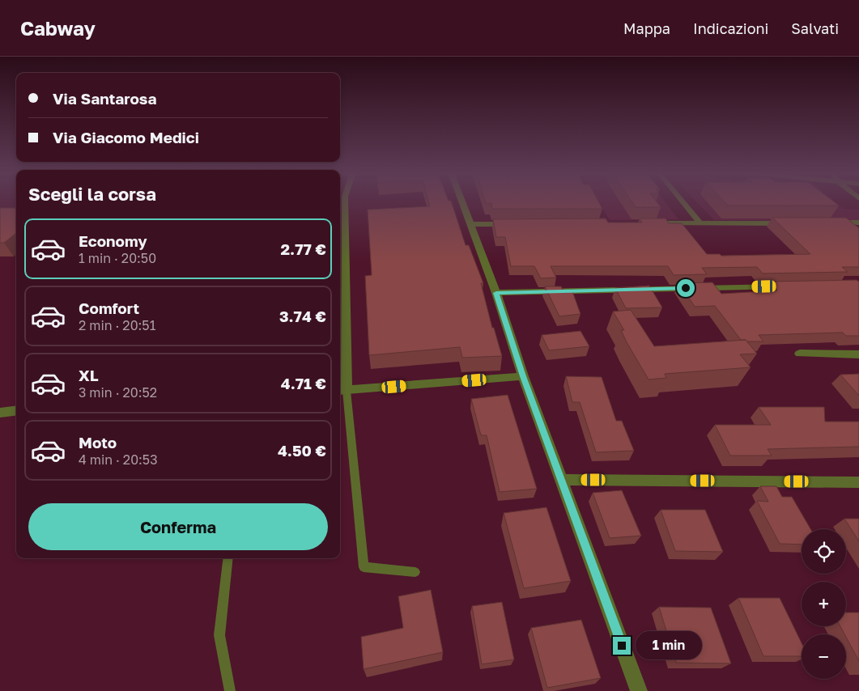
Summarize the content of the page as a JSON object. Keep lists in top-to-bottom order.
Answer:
{
  "page": {
    "header": "Cabway",
    "nav": ["Mappa", "Indicazioni", "Salvati"],
    "banner": ["Via Santarosa", "Via Giacomo Medici"],
    "heading": "Scegli la corsa",
    "list": [
      {
        "name": "Economy",
        "note": "1 min · 20:50",
        "value": "2.77 €"
      },
      {
        "name": "Comfort",
        "note": "2 min · 20:51",
        "value": "3.74 €"
      },
      {
        "name": "XL",
        "note": "3 min · 20:52",
        "value": "4.71 €"
      },
      {
        "name": "Moto",
        "note": "4 min · 20:53",
        "value": "4.50 €"
      }
    ],
    "buttons": "Conferma",
    "map_buttons": ["+", "−"],
    "bubble": "1 min"
  }
}
